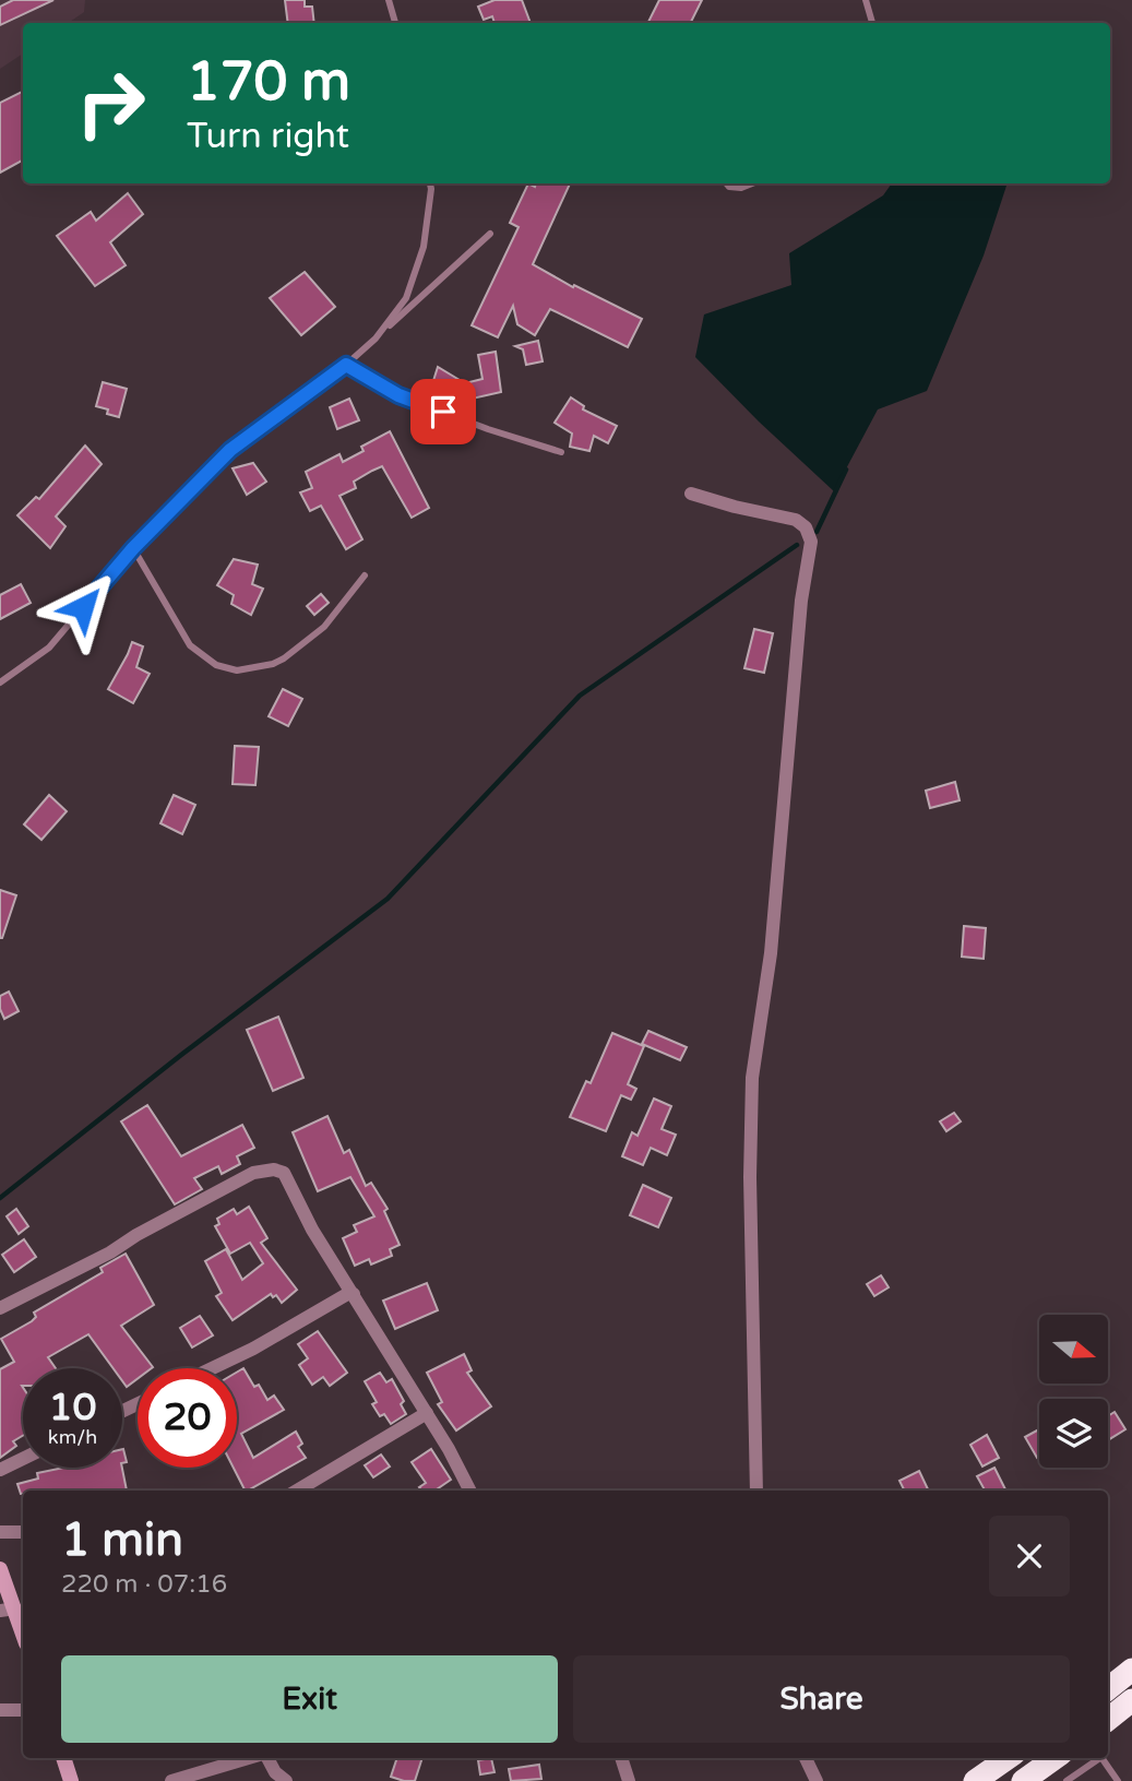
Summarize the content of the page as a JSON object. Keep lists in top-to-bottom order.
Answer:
{
  "north": "right",
  "page": {
    "turn": ["170 m", "Turn right"],
    "speed": "10 km/h",
    "limit": "20",
    "heading": ["1 min", "220 m · 07:16"],
    "buttons": ["Exit", "Share"]
  }
}
